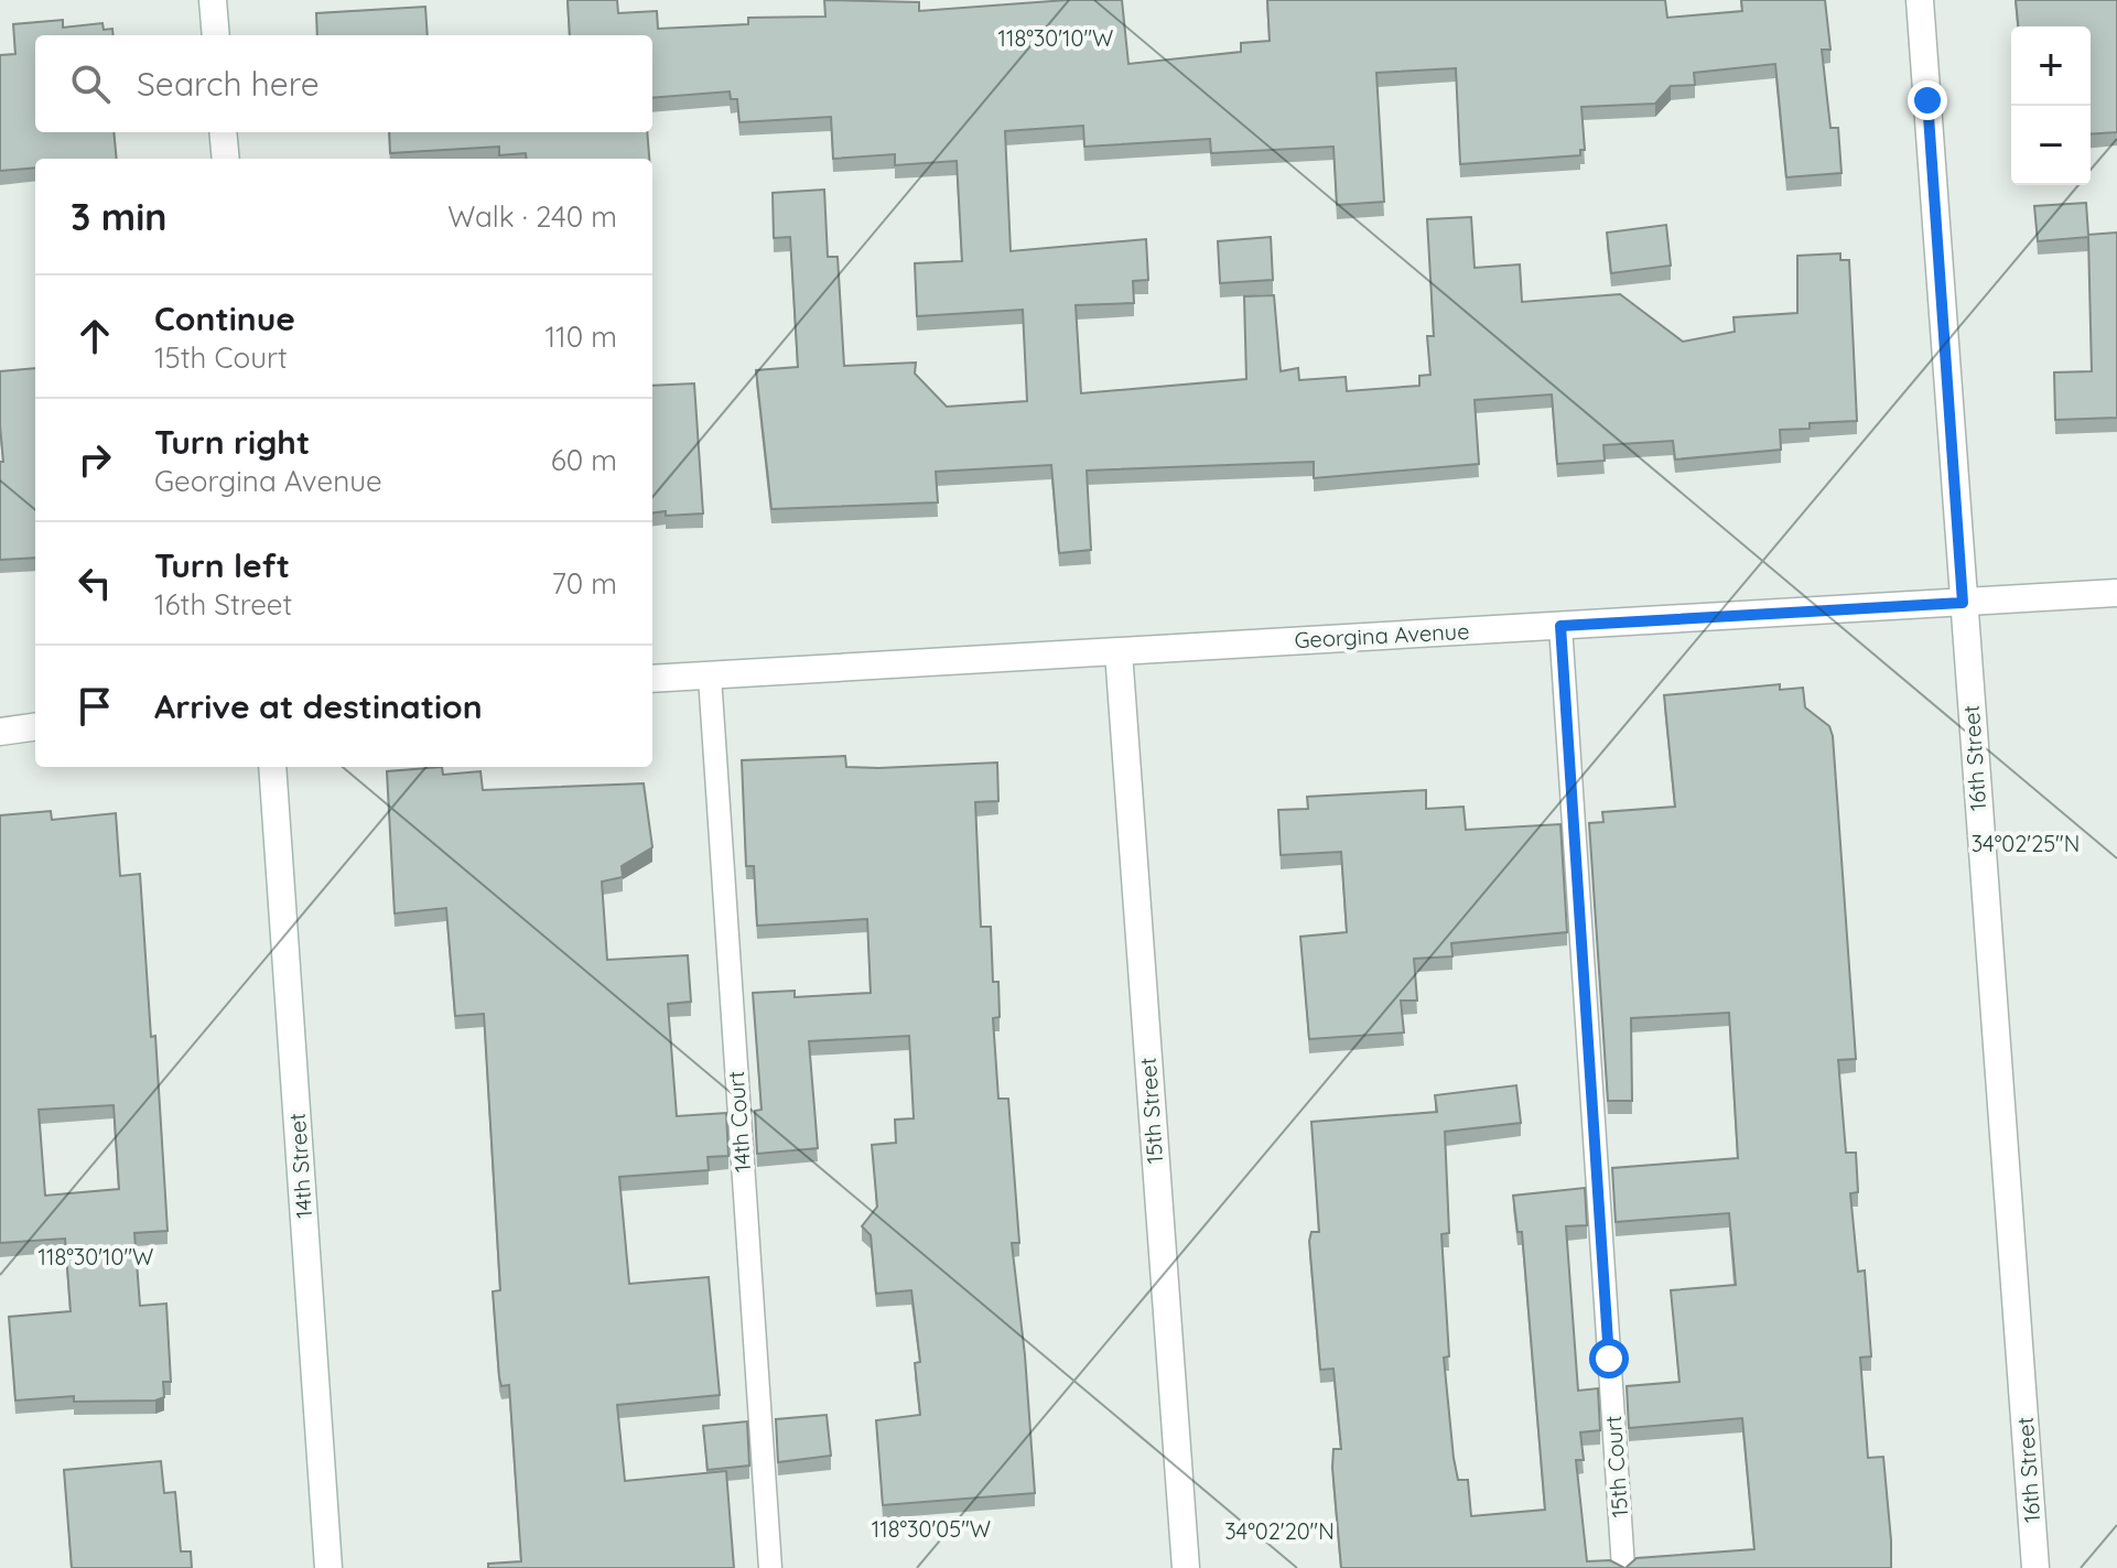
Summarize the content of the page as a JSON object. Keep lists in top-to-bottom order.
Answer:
{
  "streets": {
    "street": [
      "Georgina Avenue",
      "16th Street",
      "15th Street",
      "14th Street"
    ],
    "lane": ["14th Court", "15th Court"]
  },
  "crossings": [
    ["Georgina Avenue", "16th Street"],
    ["Georgina Avenue", "15th Street"],
    ["Georgina Avenue", "14th Court"],
    ["Georgina Avenue", "15th Court"]
  ],
  "page": {
    "map_buttons": ["+", "−"],
    "search": "Search here",
    "heading": ["3 min", "Walk · 240 m"],
    "list": [
      ["Continue", "15th Court", "110 m"],
      ["Turn right", "Georgina Avenue", "60 m"],
      ["Turn left", "16th Street", "70 m"],
      "Arrive at destination"
    ]
  },
  "coordinates": [
    "118°30'10\"W",
    "34°02'25\"N",
    "118°30'05\"W",
    "34°02'20\"N"
  ]
}
